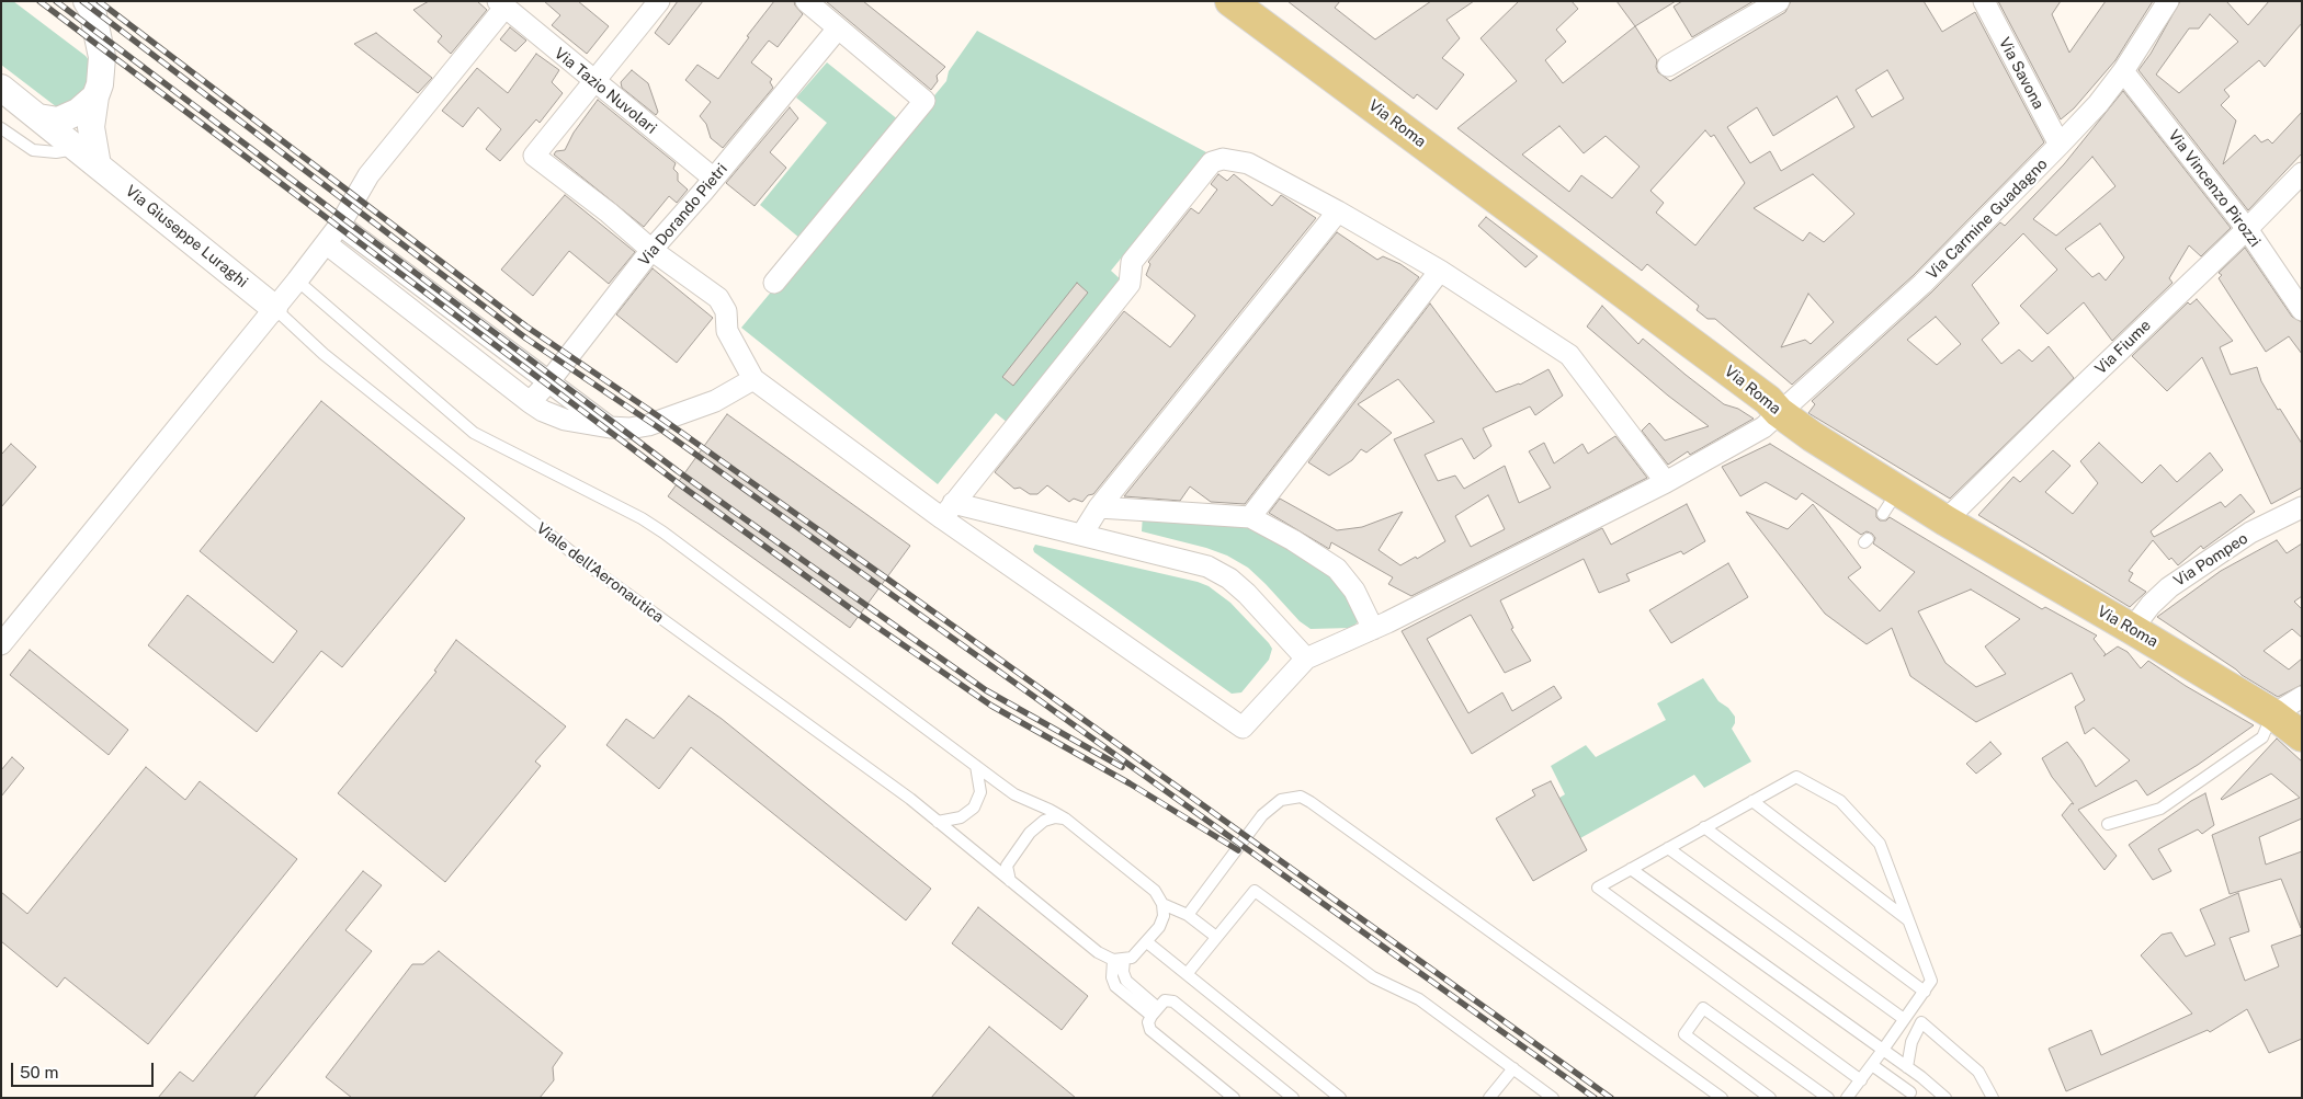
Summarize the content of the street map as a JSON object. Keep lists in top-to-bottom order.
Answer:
{
  "streets": {
    "main road": ["Via Roma"],
    "street": [
      "Via Savona",
      "Via Tazio Nuvolari",
      "Via Vincenzo Pirozzi",
      "Via Dorando Pietri",
      "Via Carmine Guadagno",
      "Via Giuseppe Luraghi",
      "Via Fiume",
      "Via Pompeo"
    ],
    "lane": ["Viale dell’Aeronautica"]
  },
  "crossings": [
    ["Via Savona", "Via Carmine Guadagno"],
    ["Via Tazio Nuvolari", "Via Dorando Pietri"],
    ["Via Roma", "Via Carmine Guadagno"],
    ["Via Roma", "Via Fiume"],
    ["Via Roma", "Via Pompeo"],
    ["Via Vincenzo Pirozzi", "Via Carmine Guadagno"],
    ["Via Vincenzo Pirozzi", "Via Fiume"],
    ["Via Giuseppe Luraghi", "Viale dell’Aeronautica"]
  ],
  "scale_bar": "50 m"
}
